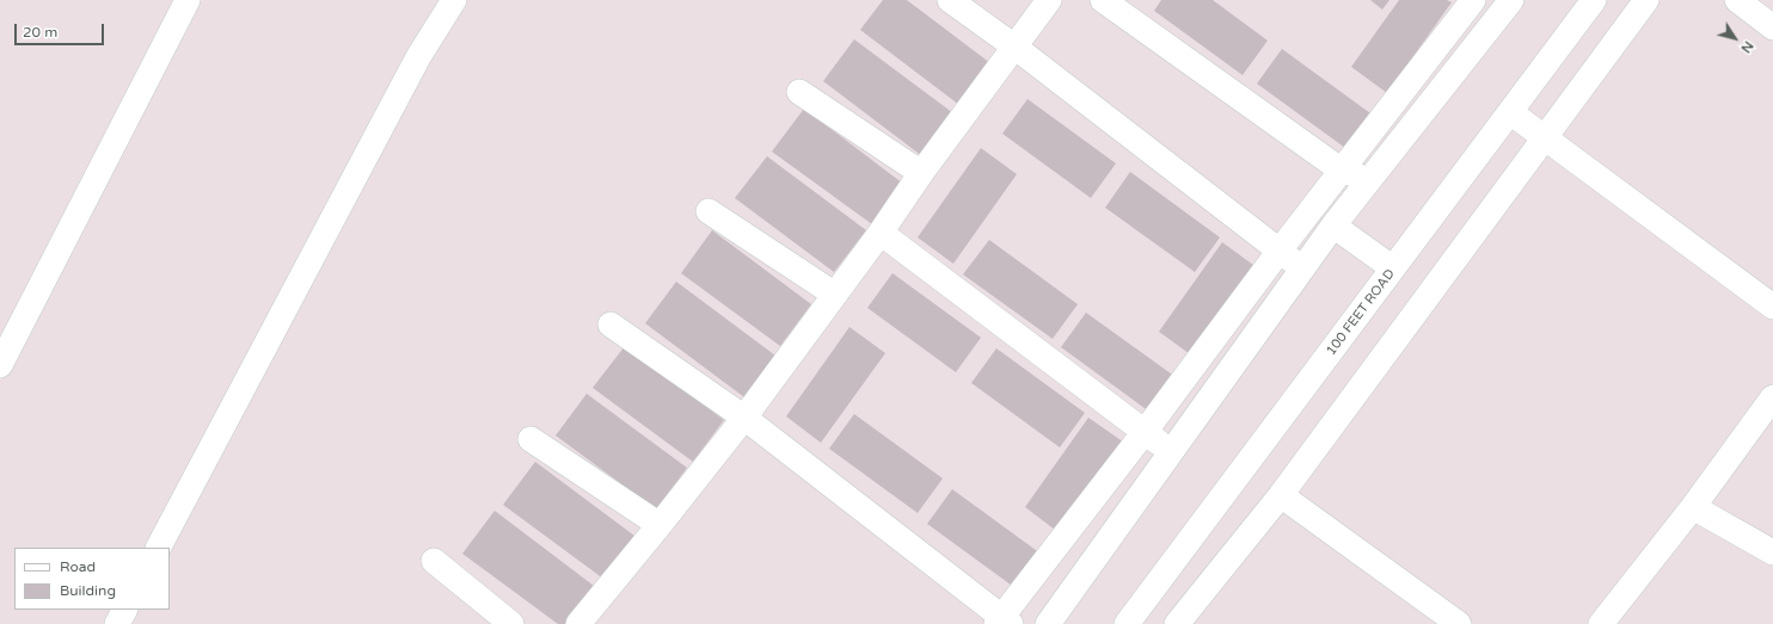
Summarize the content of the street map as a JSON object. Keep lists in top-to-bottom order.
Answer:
{
  "streets": {
    "street": ["100 FEET ROAD"]
  },
  "legend": ["Road", "Building"],
  "scale_bar": "20 m",
  "north": "bottom right"
}
